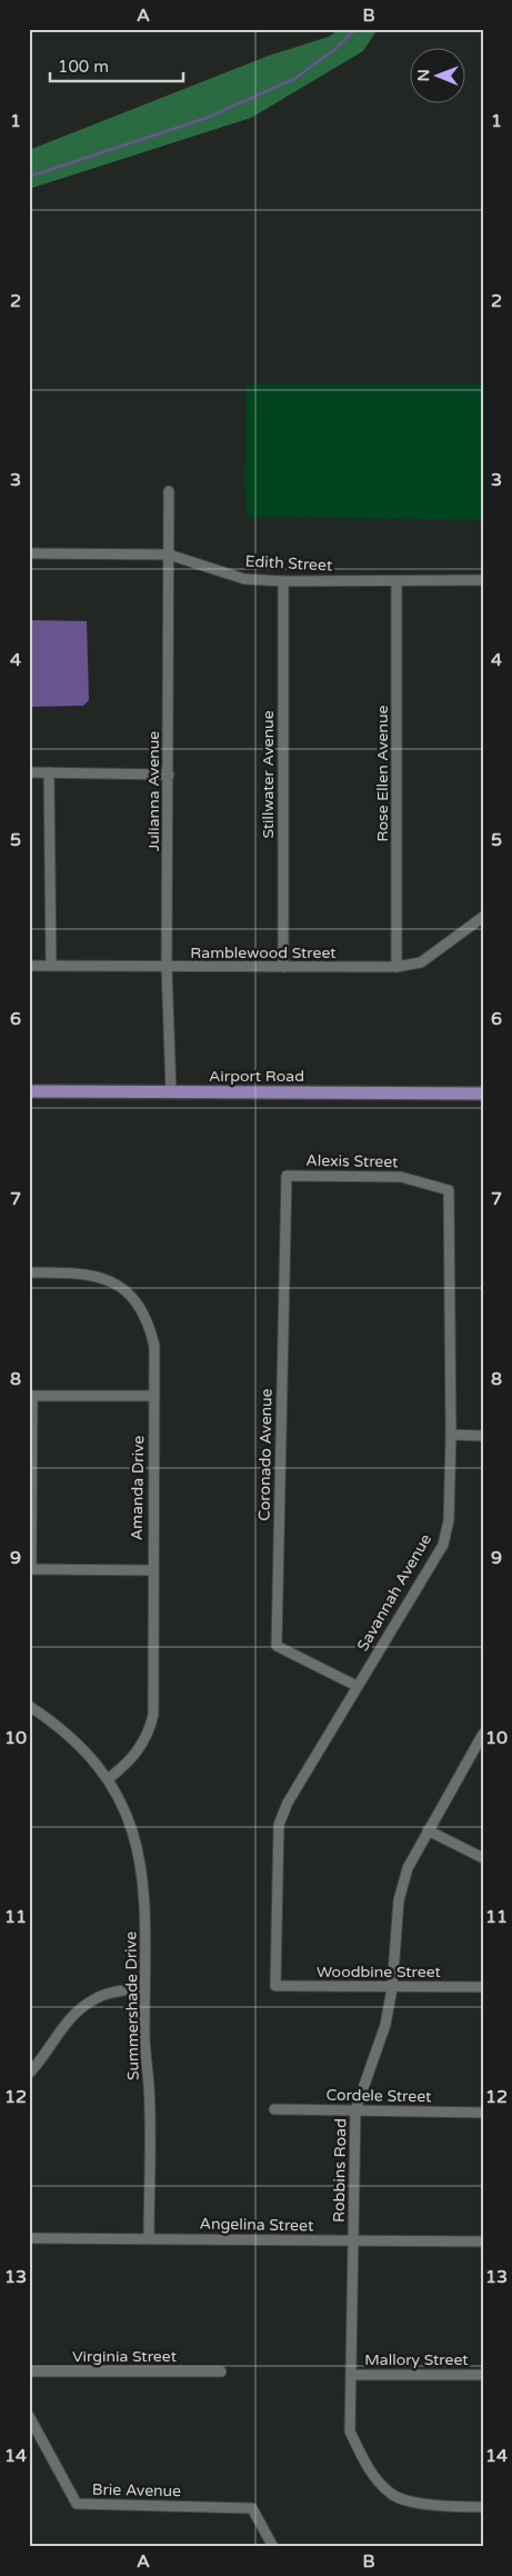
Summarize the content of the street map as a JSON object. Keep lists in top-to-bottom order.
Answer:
{
  "streets": {
    "main road": ["Airport Road"],
    "street": [
      "Edith Street",
      "Rose Ellen Avenue",
      "Stillwater Avenue",
      "Julianna Avenue",
      "Ramblewood Street",
      "Alexis Street",
      "Coronado Avenue",
      "Amanda Drive",
      "Savannah Avenue",
      "Woodbine Street",
      "Summershade Drive",
      "Cordele Street",
      "Robbins Road",
      "Angelina Street",
      "Virginia Street",
      "Mallory Street",
      "Brie Avenue"
    ]
  },
  "crossings": [
    ["Edith Street", "Rose Ellen Avenue"],
    ["Edith Street", "Stillwater Avenue"],
    ["Edith Street", "Julianna Avenue"],
    ["Rose Ellen Avenue", "Ramblewood Street"],
    ["Stillwater Avenue", "Ramblewood Street"],
    ["Julianna Avenue", "Ramblewood Street"],
    ["Julianna Avenue", "Airport Road"],
    ["Alexis Street", "Coronado Avenue"],
    ["Alexis Street", "Savannah Avenue"],
    ["Coronado Avenue", "Savannah Avenue"],
    ["Amanda Drive", "Summershade Drive"],
    ["Savannah Avenue", "Woodbine Street"],
    ["Woodbine Street", "Robbins Road"],
    ["Summershade Drive", "Angelina Street"],
    ["Cordele Street", "Robbins Road"],
    ["Robbins Road", "Angelina Street"],
    ["Robbins Road", "Mallory Street"]
  ],
  "scale_bar": "100 m",
  "north": "left",
  "grid": {
    "columns": ["A", "B"],
    "rows": [
      "1",
      "2",
      "3",
      "4",
      "5",
      "6",
      "7",
      "8",
      "9",
      "10",
      "11",
      "12",
      "13",
      "14"
    ]
  }
}
